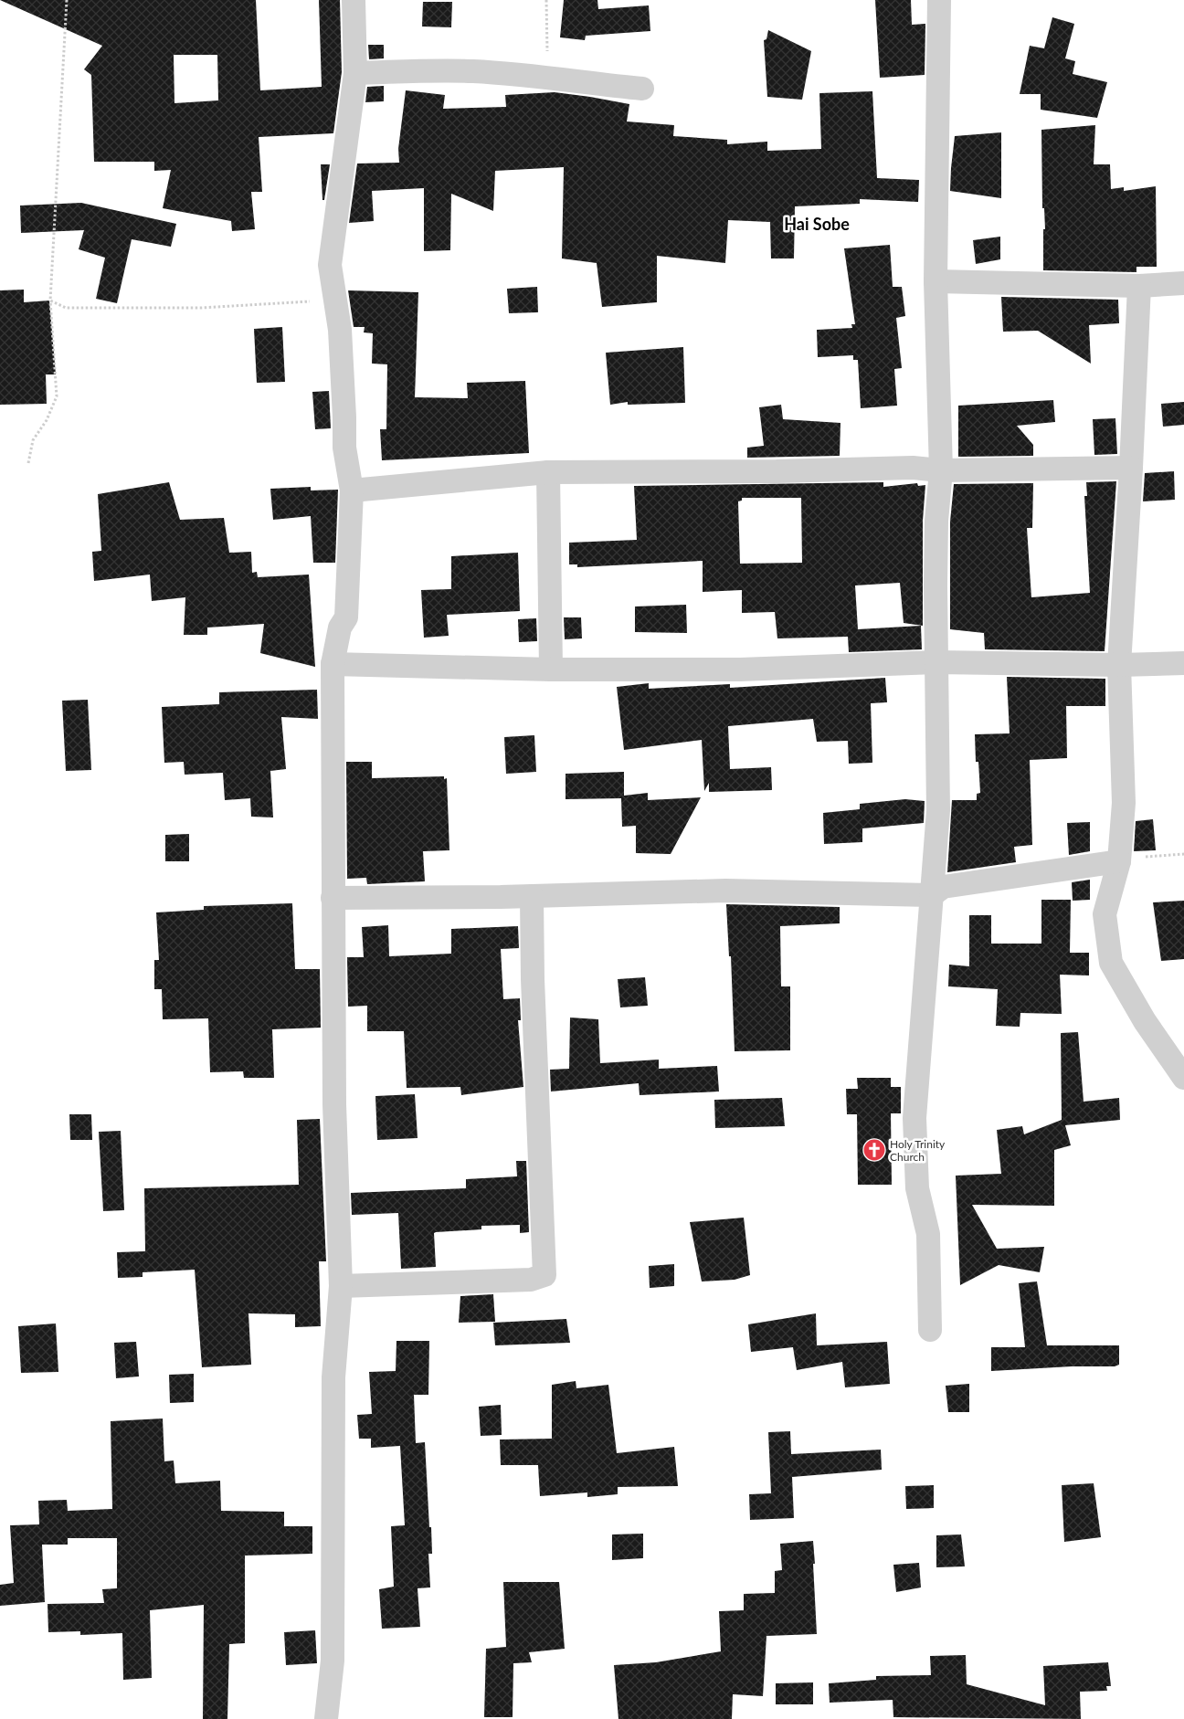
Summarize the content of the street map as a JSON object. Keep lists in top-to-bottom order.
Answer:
{
  "districts": ["Hai Sobe"],
  "places": {
    "church": ["Holy Trinity Church"]
  }
}
